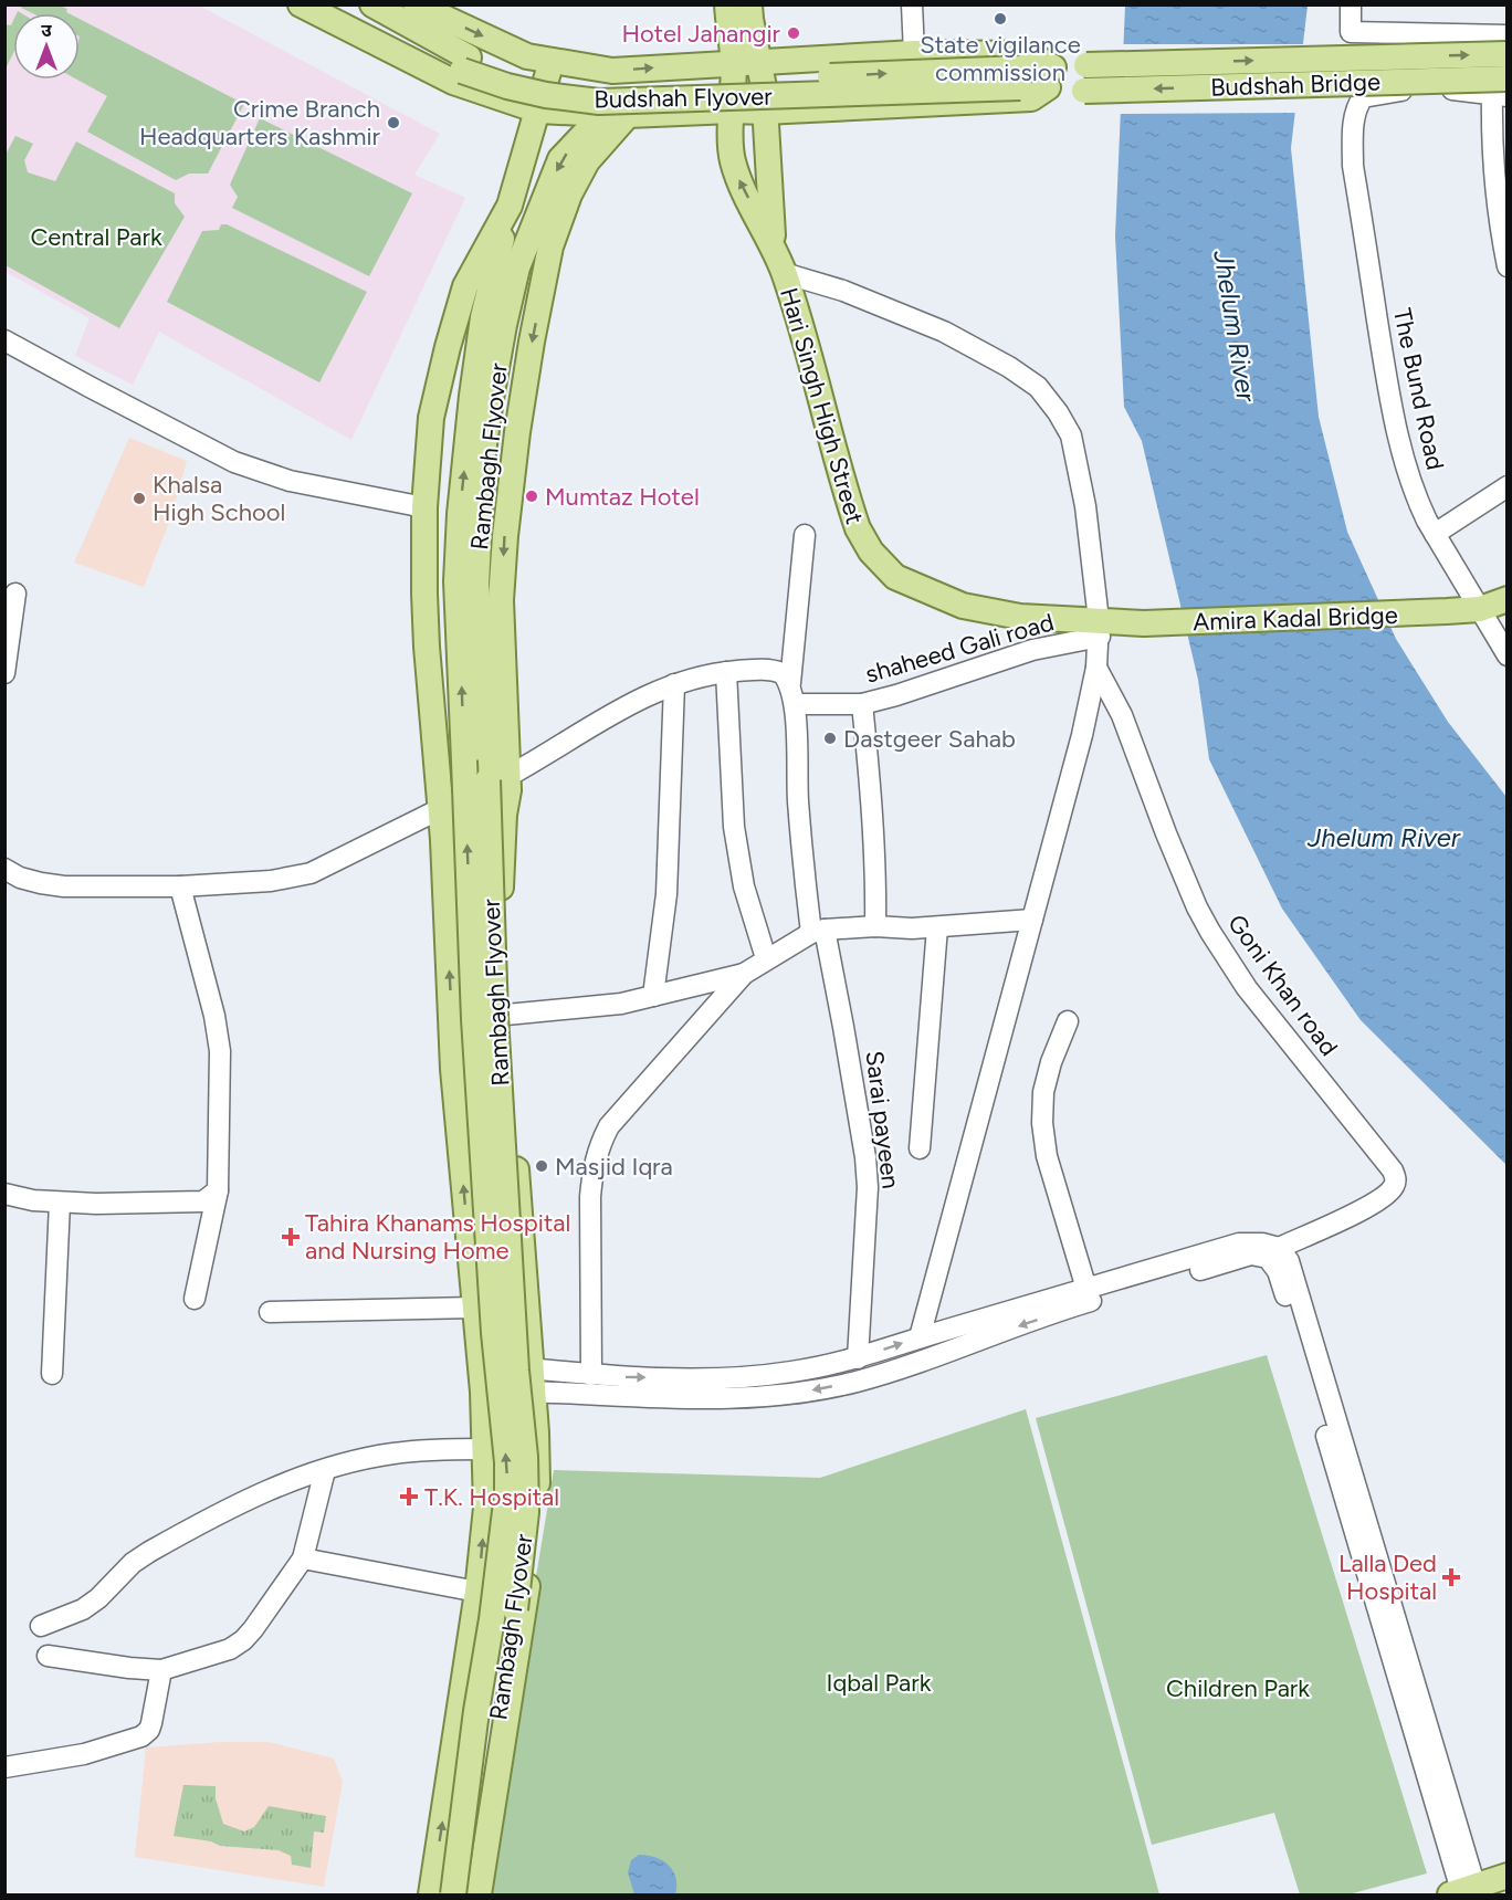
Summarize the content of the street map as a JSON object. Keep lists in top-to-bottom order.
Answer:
{
  "streets": {
    "main road": [
      "Budshah Bridge",
      "Budshah Flyover",
      "Hari Singh High Street",
      "Rambagh Flyover",
      "Amira Kadal Bridge"
    ],
    "street": [
      "The Bund Road",
      "shaheed Gali road",
      "Goni Khan road",
      "Sarai payeen"
    ]
  },
  "crossings": [
    ["Budshah Bridge", "Budshah Flyover"],
    ["Budshah Bridge", "The Bund Road"],
    ["The Bund Road", "Amira Kadal Bridge"],
    ["Hari Singh High Street", "Amira Kadal Bridge"],
    ["Hari Singh High Street", "shaheed Gali road"],
    ["shaheed Gali road", "Sarai payeen"]
  ],
  "water": ["Jhelum River"],
  "parks": ["Central Park", "Iqbal Park", "Children Park"],
  "places": {
    "other": [
      "State vigilance commission",
      "Hotel Jahangir",
      "Crime Branch Headquarters Kashmir",
      "Mumtaz Hotel",
      "Khalsa High School",
      "Dastgeer Sahab",
      "Masjid Iqra"
    ],
    "health": ["Tahira Khanams Hospital and Nursing Home", "T.K. Hospital", "Lalla Ded Hospital"]
  },
  "north": "top"
}
